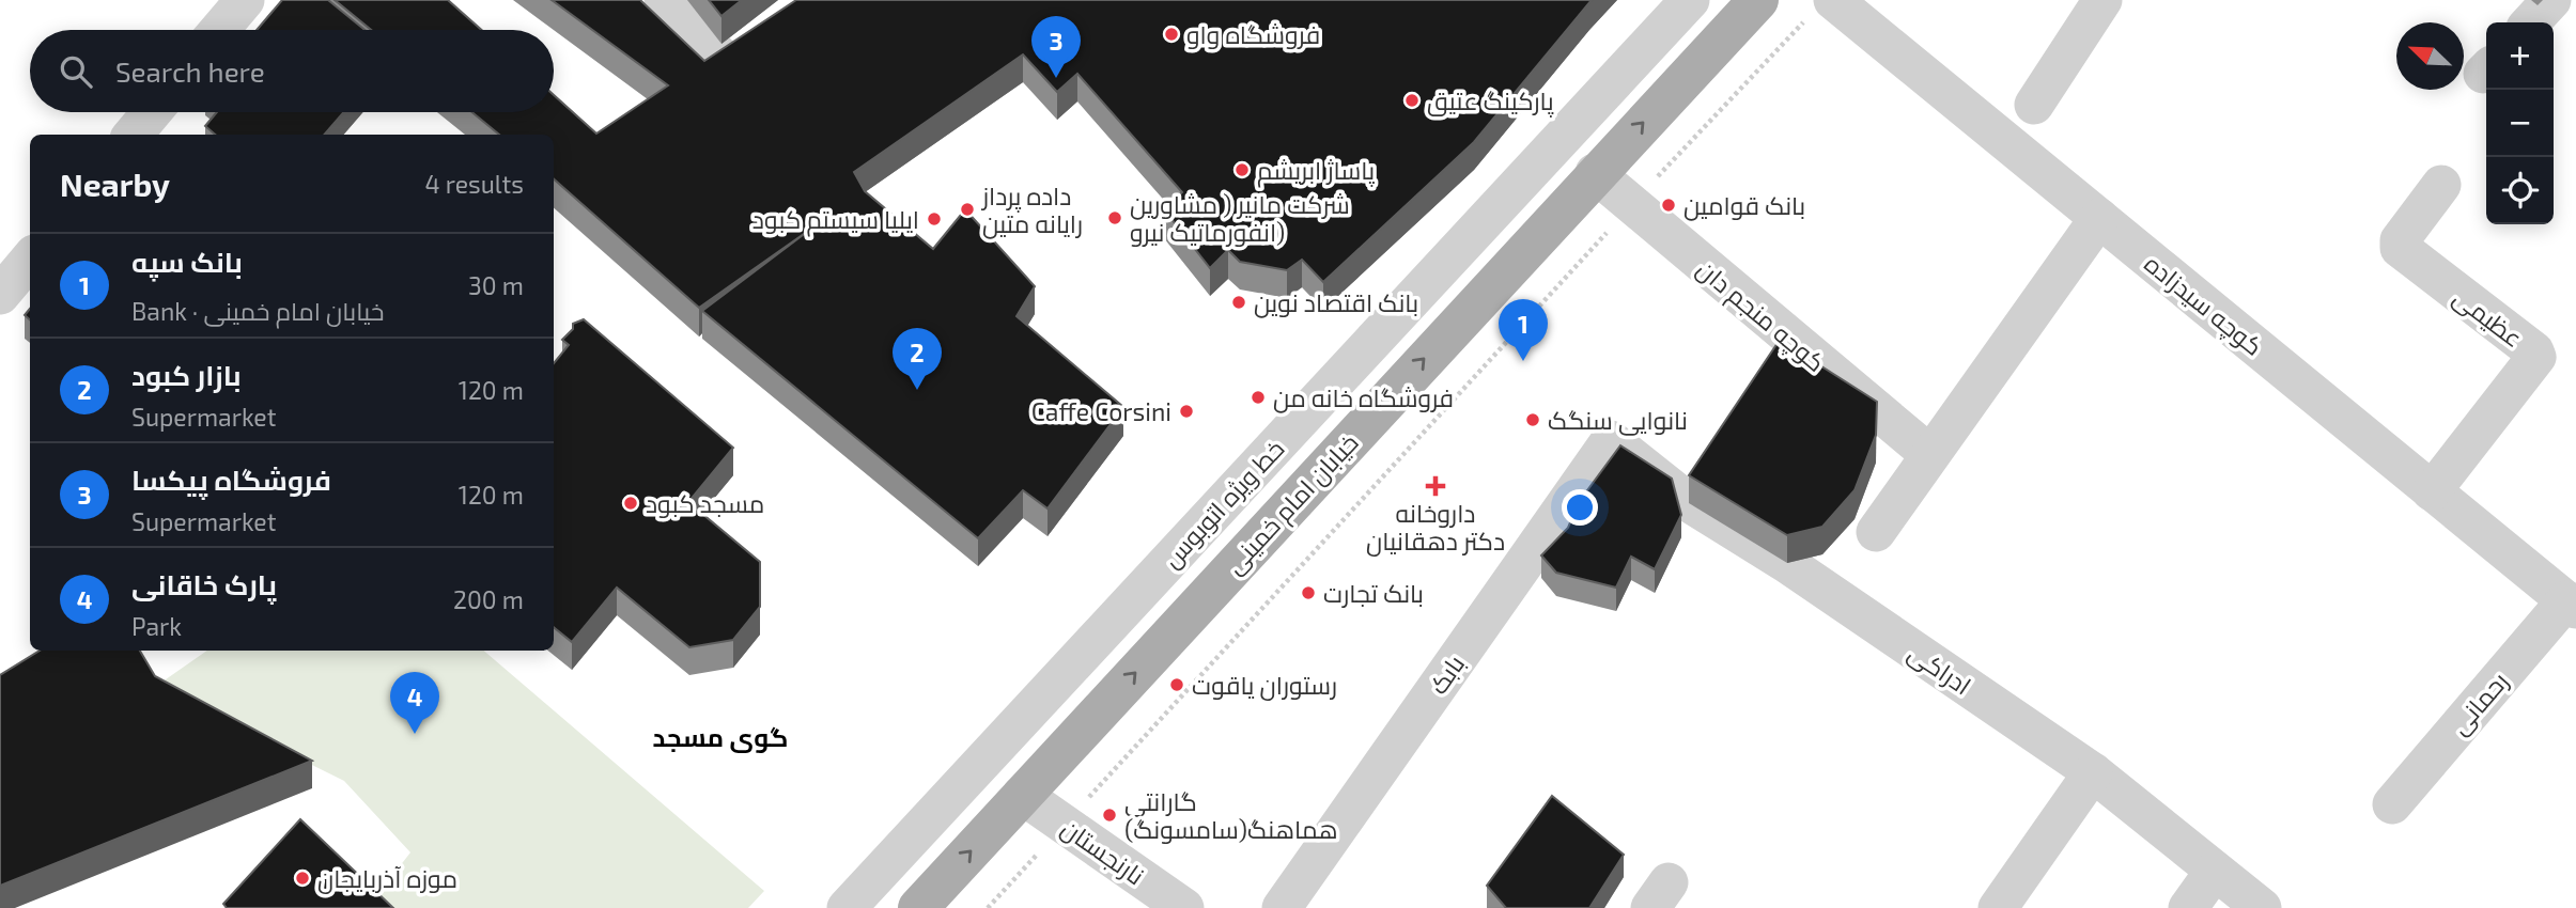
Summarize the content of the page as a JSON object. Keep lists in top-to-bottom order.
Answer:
{
  "streets": {
    "main road": ["خیابان امام خمینی"],
    "street": [
      "کوچه سیدزاده",
      "کوچه منجم دان",
      "عظیمی",
      "خط ویژه اتوبوس",
      "ادراکی",
      "بابک",
      "رحمانی",
      "نارنجستان"
    ]
  },
  "crossings": [
    ["کوچه سیدزاده", "عظیمی"],
    ["کوچه سیدزاده", "رحمانی"],
    ["کوچه منجم دان", "خیابان امام خمینی"],
    ["خیابان امام خمینی", "نارنجستان"],
    ["ادراکی", "بابک"]
  ],
  "one_way": ["خیابان امام خمینی"],
  "districts": ["گوی مسجد"],
  "places": {
    "other": [
      "فروشگاه واو",
      "پارکینگ عتیق",
      "پاساژ ابریشم",
      "بانک قوامین",
      "داده پرداز رایانه متین",
      "شرکت مانیر ( مشاورین انفورماتیک نیرو)",
      "ایلیا سیستم کبود",
      "بانک اقتصاد نوین",
      "فروشگاه خانه من",
      "Caffe Corsini",
      "نانوایی سنگک",
      "مسجد کبود",
      "بانک تجارت",
      "رستوران یاقوت",
      "گارانتی هماهنگ(سامسونگ)",
      "موزه آذربایجان"
    ],
    "health": ["داروخانه دکتر دهقانیان"]
  },
  "north": "top left",
  "page": {
    "pins": [
      "3",
      "1",
      "2",
      "4"
    ],
    "map_buttons": ["+", "−"],
    "search": "Search here",
    "heading": ["Nearby", "4 results"],
    "list": [
      {
        "mark": "1",
        "name": "بانک سپه",
        "note": "Bank · خیابان امام خمینی",
        "value": "30 m"
      },
      {
        "mark": "2",
        "name": "بازار کبود",
        "note": "Supermarket",
        "value": "120 m"
      },
      {
        "mark": "3",
        "name": "فروشگاه پیکسا",
        "note": "Supermarket",
        "value": "120 m"
      },
      {
        "mark": "4",
        "name": "پارک خاقانی",
        "note": "Park",
        "value": "200 m"
      }
    ]
  }
}
